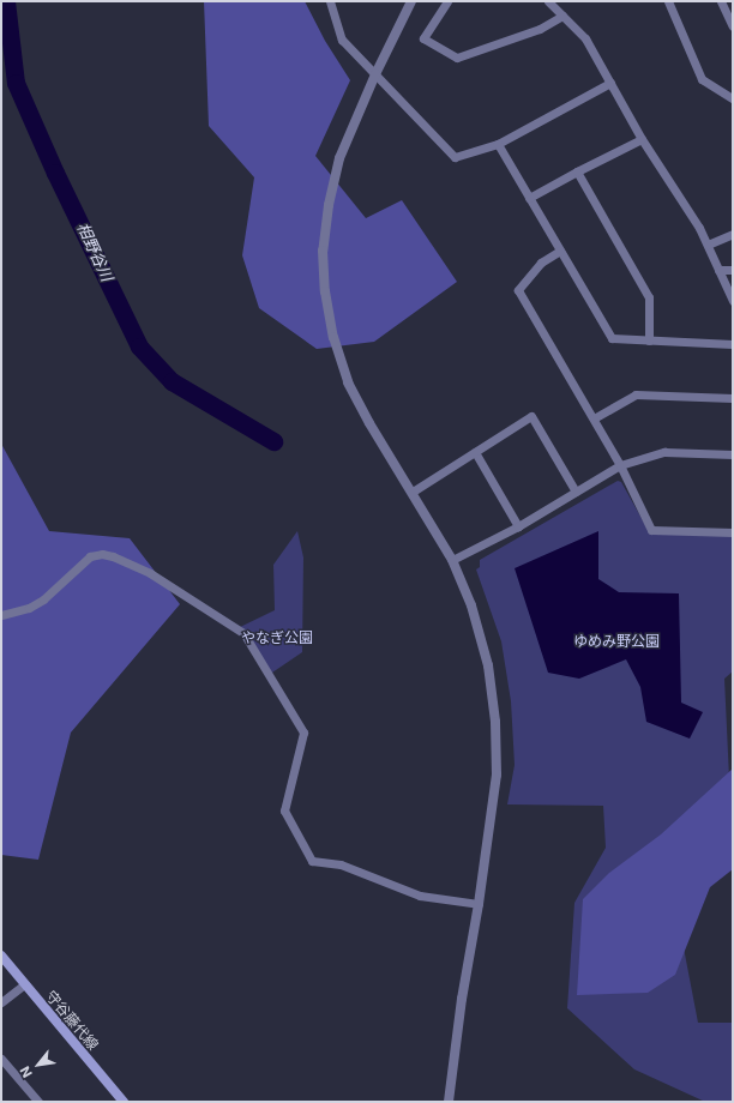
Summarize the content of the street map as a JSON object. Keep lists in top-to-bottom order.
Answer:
{
  "streets": {
    "main road": ["守谷藤代線"]
  },
  "water": ["相野谷川"],
  "parks": ["やなぎ公園", "ゆめみ野公園"],
  "north": "bottom left"
}
